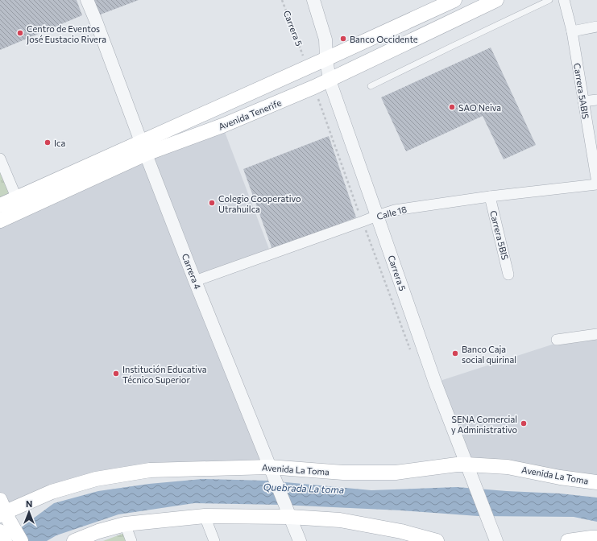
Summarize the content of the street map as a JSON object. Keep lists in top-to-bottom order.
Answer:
{
  "streets": {
    "main road": ["Avenida Tenerife", "Avenida La Toma"],
    "street": [
      "Carrera 5",
      "Carrera 5ABIS",
      "Calle 18",
      "Carrera 5BIS",
      "Carrera 4"
    ]
  },
  "crossings": [
    ["Carrera 5", "Avenida Tenerife"],
    ["Carrera 5", "Calle 18"],
    ["Carrera 5", "Avenida La Toma"],
    ["Carrera 5ABIS", "Calle 18"],
    ["Avenida Tenerife", "Carrera 4"],
    ["Calle 18", "Carrera 5BIS"],
    ["Calle 18", "Carrera 4"],
    ["Carrera 4", "Avenida La Toma"]
  ],
  "water": ["Quebrada La toma"],
  "places": [
    "Centro de Eventos José Eustacio Rivera",
    "Banco Occidente",
    "SAO Neiva",
    "Ica",
    "Colegio Cooperativo Utrahuilca",
    "Banco Caja social quirinal",
    "Institución Educativa Técnico Superior",
    "SENA Comercial y Administrativo"
  ],
  "north": "top"
}
